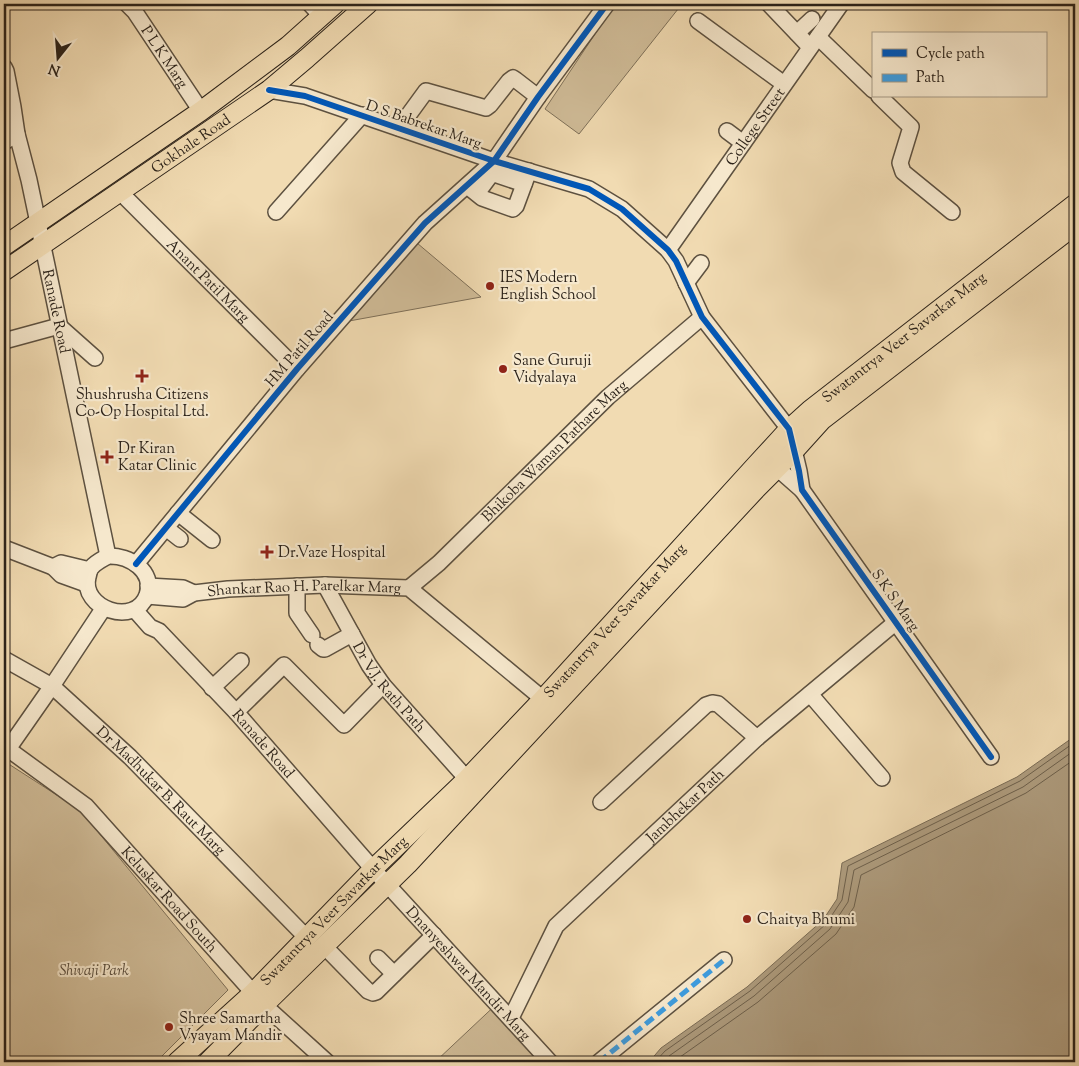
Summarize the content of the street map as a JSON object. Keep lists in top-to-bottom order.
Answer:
{
  "streets": {
    "main road": ["Gokhale Road", "Swatantrya Veer Savarkar Marg"],
    "street": [
      "P L K Marg",
      "D S Babrekar Marg",
      "College Street",
      "Anant Patil Marg",
      "Ranade Road",
      "HM Patil Road",
      "Bhikoba Waman Pathare Marg",
      "Shankar Rao H. Parelkar Marg",
      "S K S Marg",
      "Dr V.J. Rath Path",
      "Dr Madhukar B. Raut Marg",
      "Jambhekar Path",
      "Keluskar Road South",
      "Dnanyeshwar Mandir Marg"
    ]
  },
  "crossings": [
    ["P L K Marg", "Gokhale Road"],
    ["D S Babrekar Marg", "College Street"],
    ["D S Babrekar Marg", "Gokhale Road"],
    ["D S Babrekar Marg", "Swatantrya Veer Savarkar Marg"],
    ["D S Babrekar Marg", "HM Patil Road"],
    ["D S Babrekar Marg", "Bhikoba Waman Pathare Marg"],
    ["D S Babrekar Marg", "S K S Marg"],
    ["Gokhale Road", "Anant Patil Marg"],
    ["Gokhale Road", "Ranade Road"],
    ["Anant Patil Marg", "HM Patil Road"],
    ["Ranade Road", "Swatantrya Veer Savarkar Marg"],
    ["Ranade Road", "Shankar Rao H. Parelkar Marg"],
    ["Ranade Road", "Dnanyeshwar Mandir Marg"],
    ["Swatantrya Veer Savarkar Marg", "Shankar Rao H. Parelkar Marg"],
    ["Swatantrya Veer Savarkar Marg", "S K S Marg"],
    ["Swatantrya Veer Savarkar Marg", "Dr V.J. Rath Path"],
    ["Swatantrya Veer Savarkar Marg", "Dr Madhukar B. Raut Marg"],
    ["Swatantrya Veer Savarkar Marg", "Keluskar Road South"],
    ["Swatantrya Veer Savarkar Marg", "Dnanyeshwar Mandir Marg"],
    ["Bhikoba Waman Pathare Marg", "Shankar Rao H. Parelkar Marg"],
    ["Shankar Rao H. Parelkar Marg", "Dr V.J. Rath Path"],
    ["S K S Marg", "Jambhekar Path"],
    ["Jambhekar Path", "Dnanyeshwar Mandir Marg"]
  ],
  "parks": ["Shivaji Park"],
  "places": {
    "other": [
      "IES Modern English School",
      "Sane Guruji Vidyalaya",
      "Chaitya Bhumi",
      "Shree Samartha Vyayam Mandir"
    ],
    "health": ["Shushrusha Citizens Co-Op Hospital Ltd.", "Dr Kiran Katar Clinic", "Dr.Vaze Hospital"]
  },
  "legend": ["Cycle path", "Path"],
  "north": "bottom"
}
